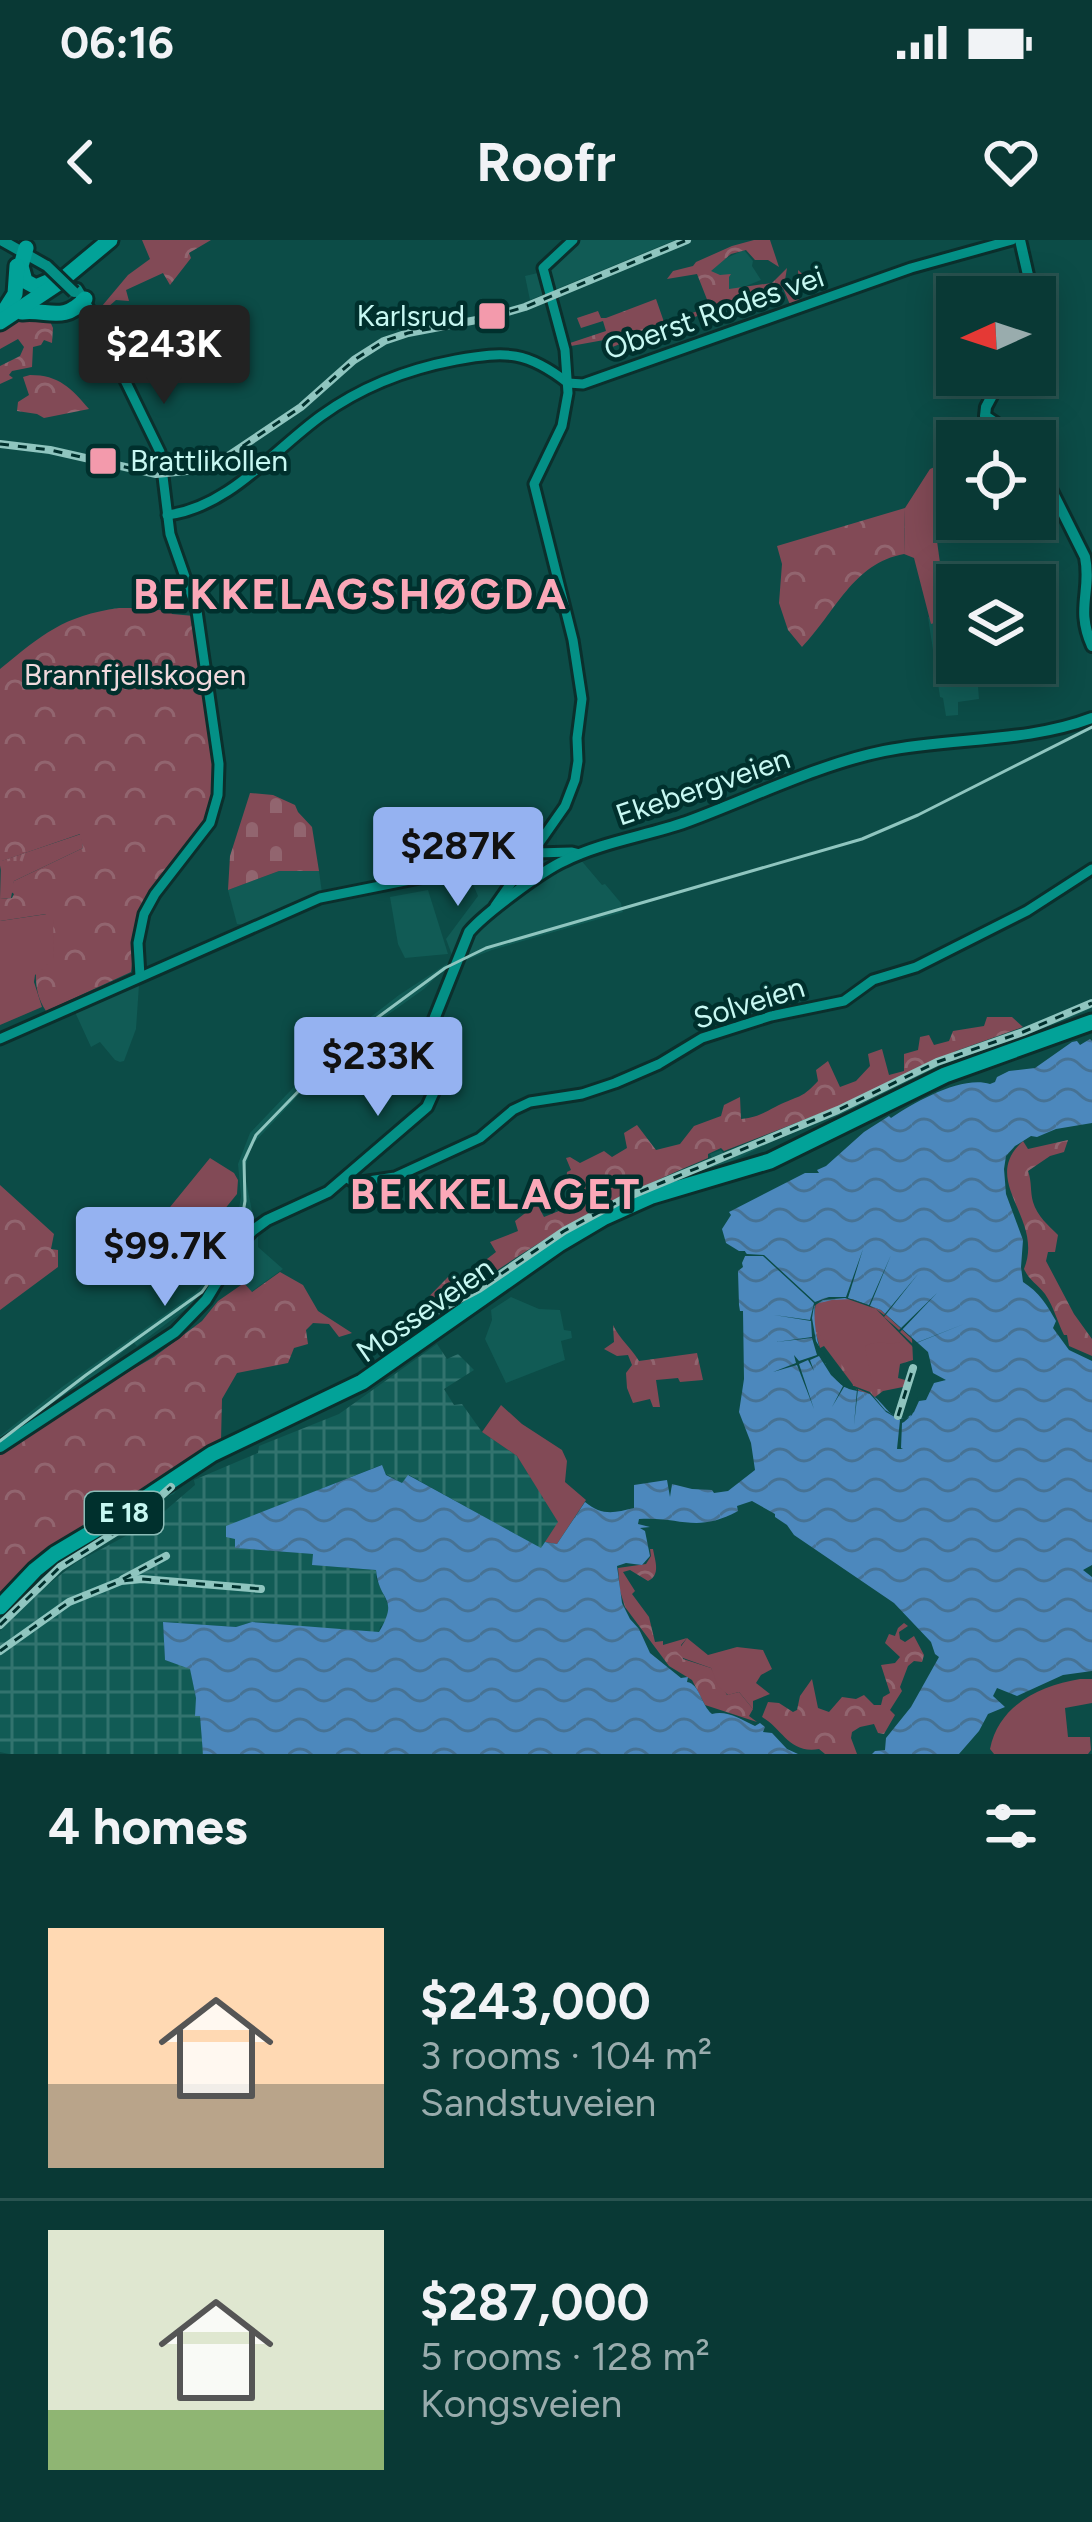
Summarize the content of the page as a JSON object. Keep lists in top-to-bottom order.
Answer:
{
  "streets": {
    "highway": ["Mosseveien", "E 18"],
    "main road": ["Ekebergveien"],
    "street": ["Oberst Rodes vei", "Solveien"]
  },
  "crossings": [
    ["Mosseveien", "E 18"]
  ],
  "districts": ["BEKKELAGSHØGDA", "BEKKELAGET"],
  "parks": ["Brannfjellskogen"],
  "places": {
    "transit": ["Karlsrud", "Brattlikollen"]
  },
  "north": "left",
  "page": {
    "status": "06:16",
    "header": "Roofr",
    "price": [
      "$243K",
      "$287K",
      "$233K",
      "$99.7K"
    ],
    "heading": "4 homes",
    "list": [
      {
        "name": "$243,000",
        "note": "3 rooms · 104 m² · Sandstuveien"
      },
      {
        "name": "$287,000",
        "note": "5 rooms · 128 m² · Kongsveien"
      }
    ]
  }
}
